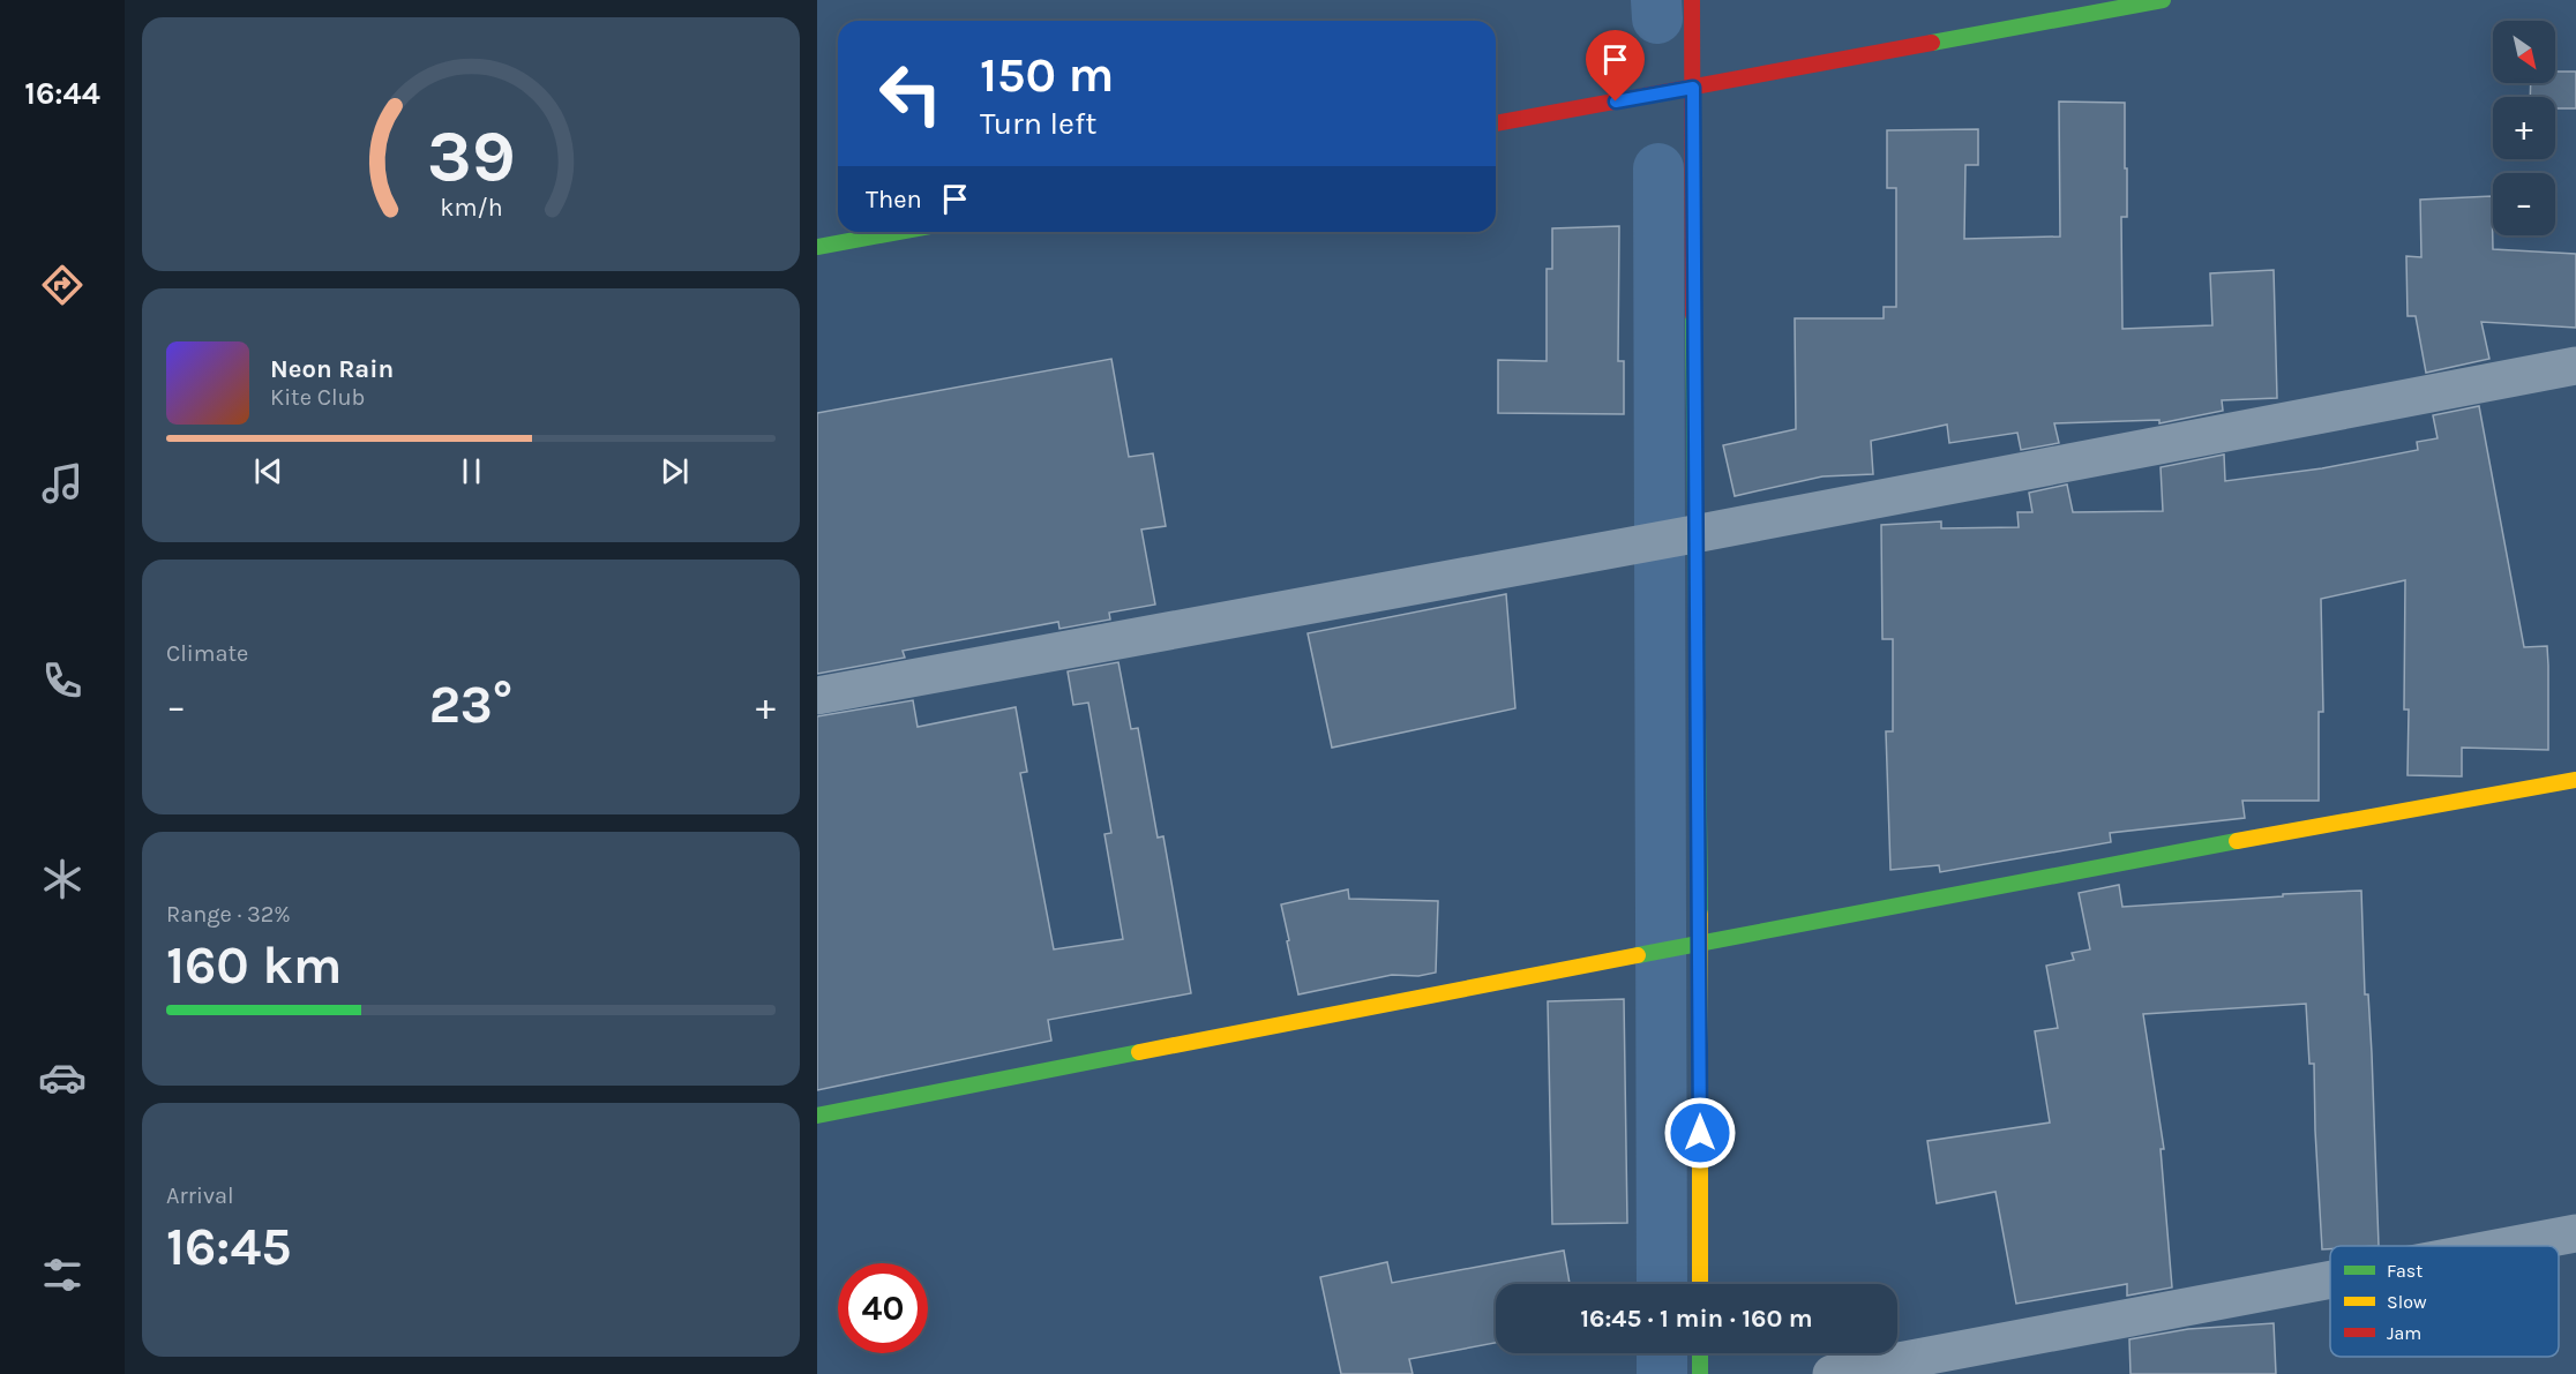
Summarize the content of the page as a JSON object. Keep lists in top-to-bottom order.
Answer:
{
  "legend": ["Fast", "Slow", "Jam"],
  "north": "bottom right",
  "page": {
    "tabs": "16:44",
    "map_buttons": ["+", "−"],
    "turn": ["150 m", "Turn left"],
    "then": "Then",
    "song": ["Neon Rain", "Kite Club"],
    "tile": [
      "Climate",
      ["Range · 32%", "160 km"],
      ["Arrival", "16:45"]
    ],
    "heat": ["−", "23°", "+"],
    "limit": "40",
    "trip": "16:45 · 1 min · 160 m",
    "gauge": ["39", "km/h"]
  }
}
